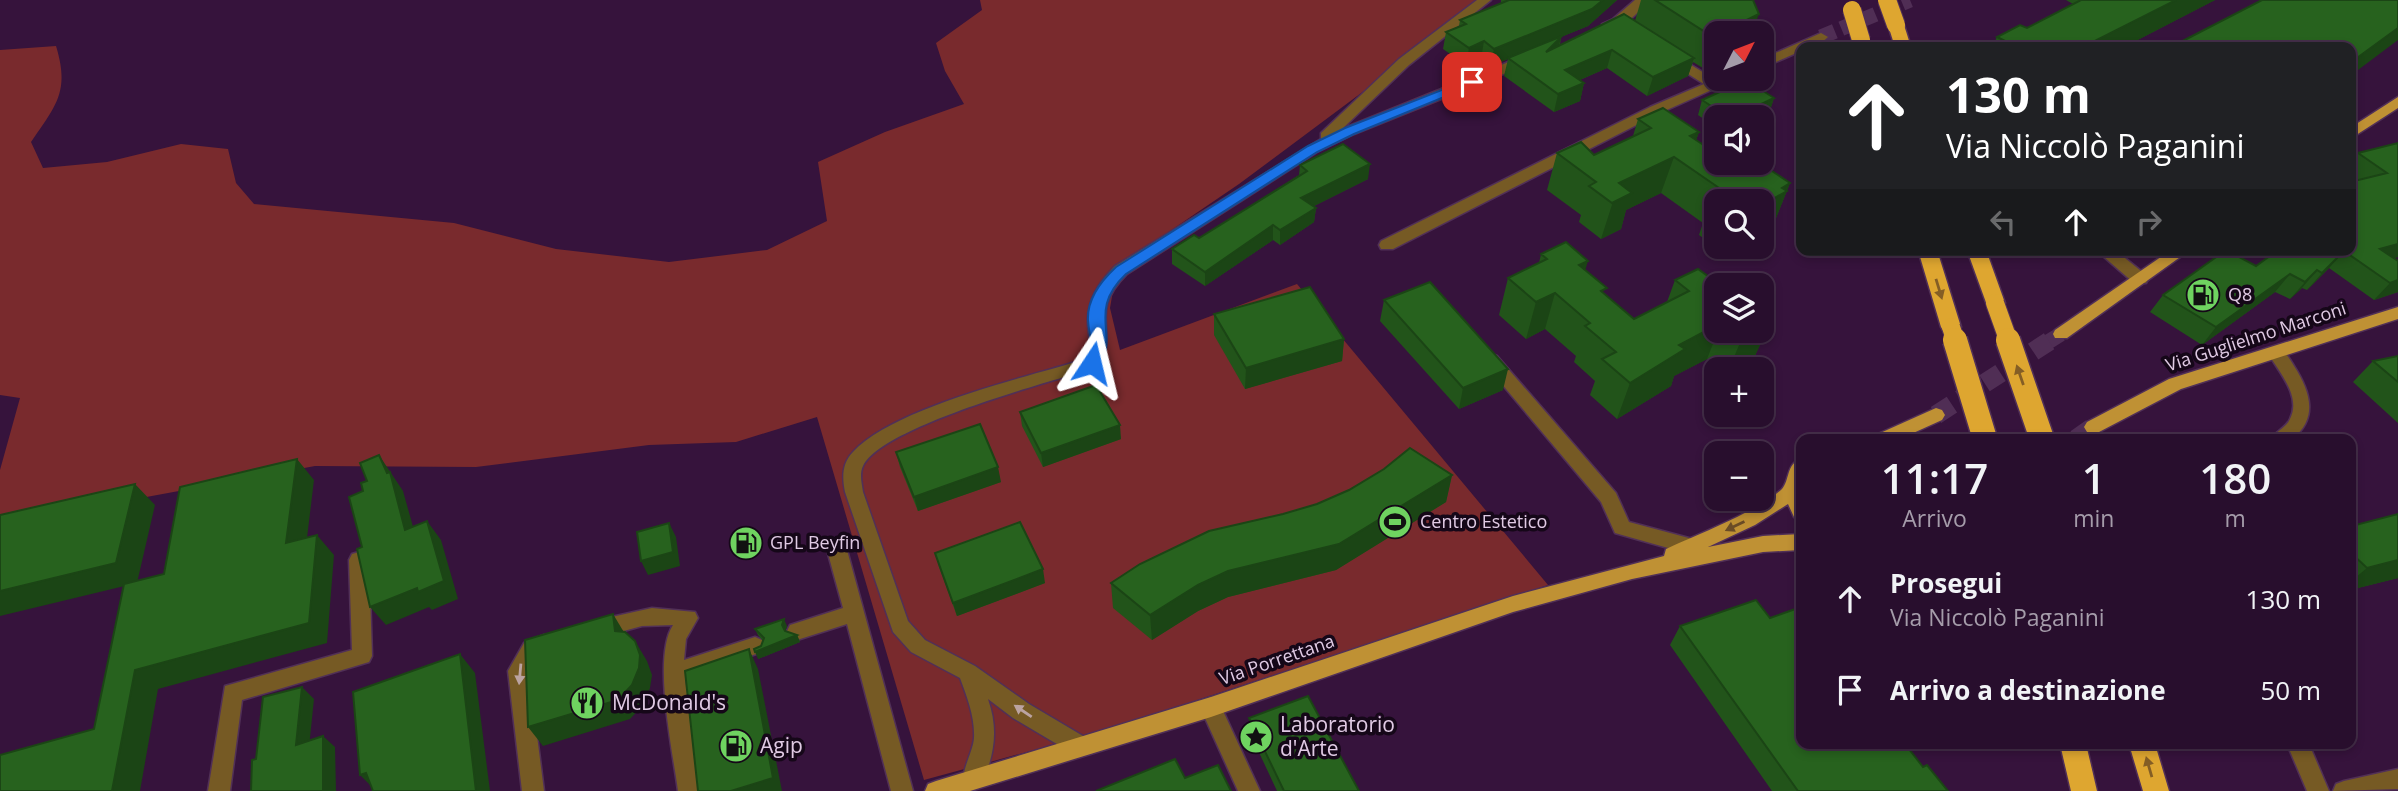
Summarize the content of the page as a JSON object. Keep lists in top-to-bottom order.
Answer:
{
  "streets": {
    "main road": ["Via Guglielmo Marconi", "Via Porrettana"]
  },
  "places": {
    "fuel station": ["Q8", "GPL Beyfin", "Agip"],
    "sports": ["Centro Estetico"],
    "restaurant": ["McDonald's"],
    "place": ["Laboratorio d'Arte"]
  },
  "north": "top right",
  "page": {
    "map_buttons": ["+", "−"],
    "turn": ["130 m", "Via Niccolò Paganini"],
    "eta": [
      "11:17",
      "Arrivo",
      "1",
      "min",
      "180",
      "m"
    ],
    "list": [
      {
        "name": "Prosegui",
        "note": "Via Niccolò Paganini",
        "value": "130 m"
      },
      {
        "name": "Arrivo a destinazione",
        "value": "50 m"
      }
    ]
  }
}
